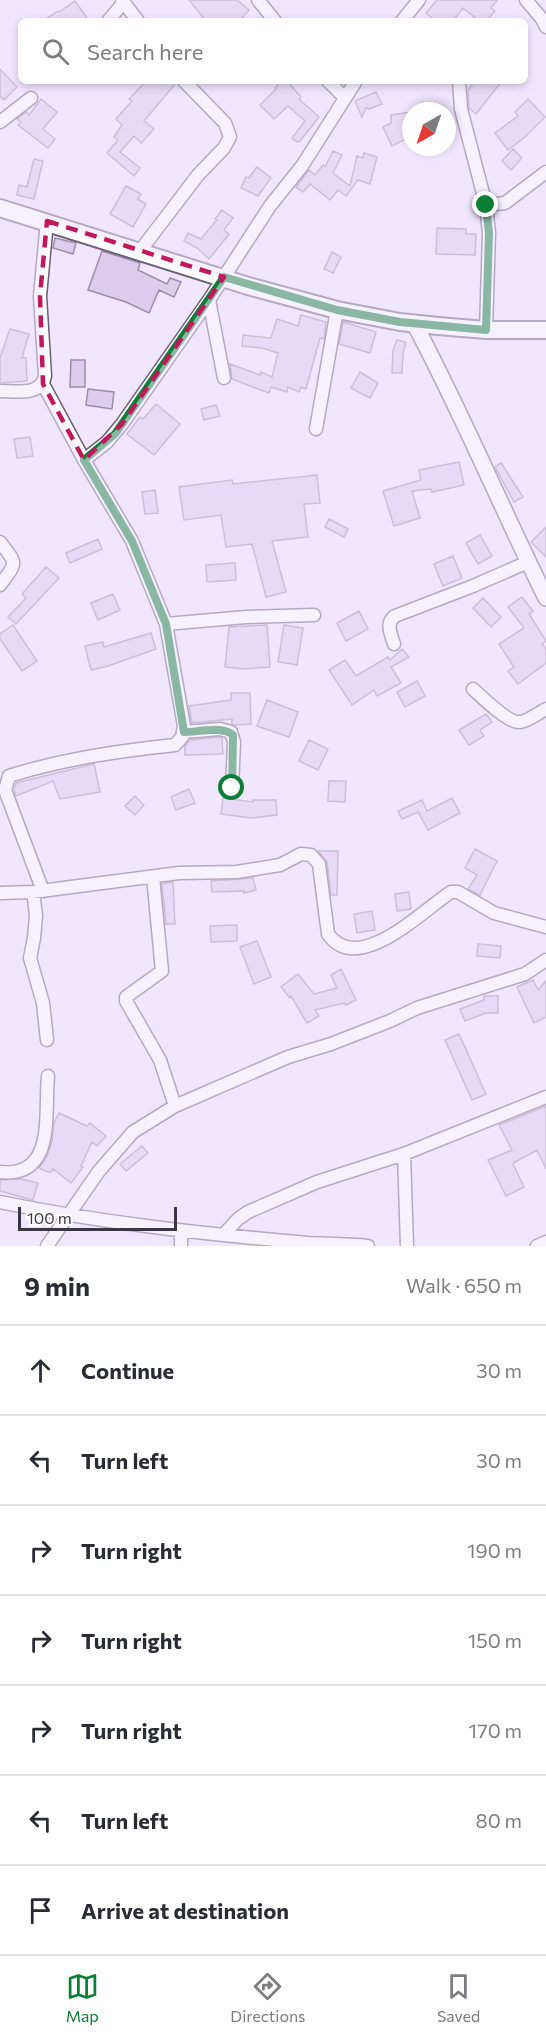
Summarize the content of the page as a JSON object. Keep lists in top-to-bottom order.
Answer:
{
  "scale_bar": "100 m",
  "north": "bottom left",
  "page": {
    "search": "Search here",
    "scale": "100 m",
    "heading": ["9 min", "Walk · 650 m"],
    "list": [
      ["Continue", "30 m"],
      ["Turn left", "30 m"],
      ["Turn right", "190 m"],
      ["Turn right", "150 m"],
      ["Turn right", "170 m"],
      ["Turn left", "80 m"],
      "Arrive at destination"
    ],
    "nav": ["Map", "Directions", "Saved"]
  }
}
